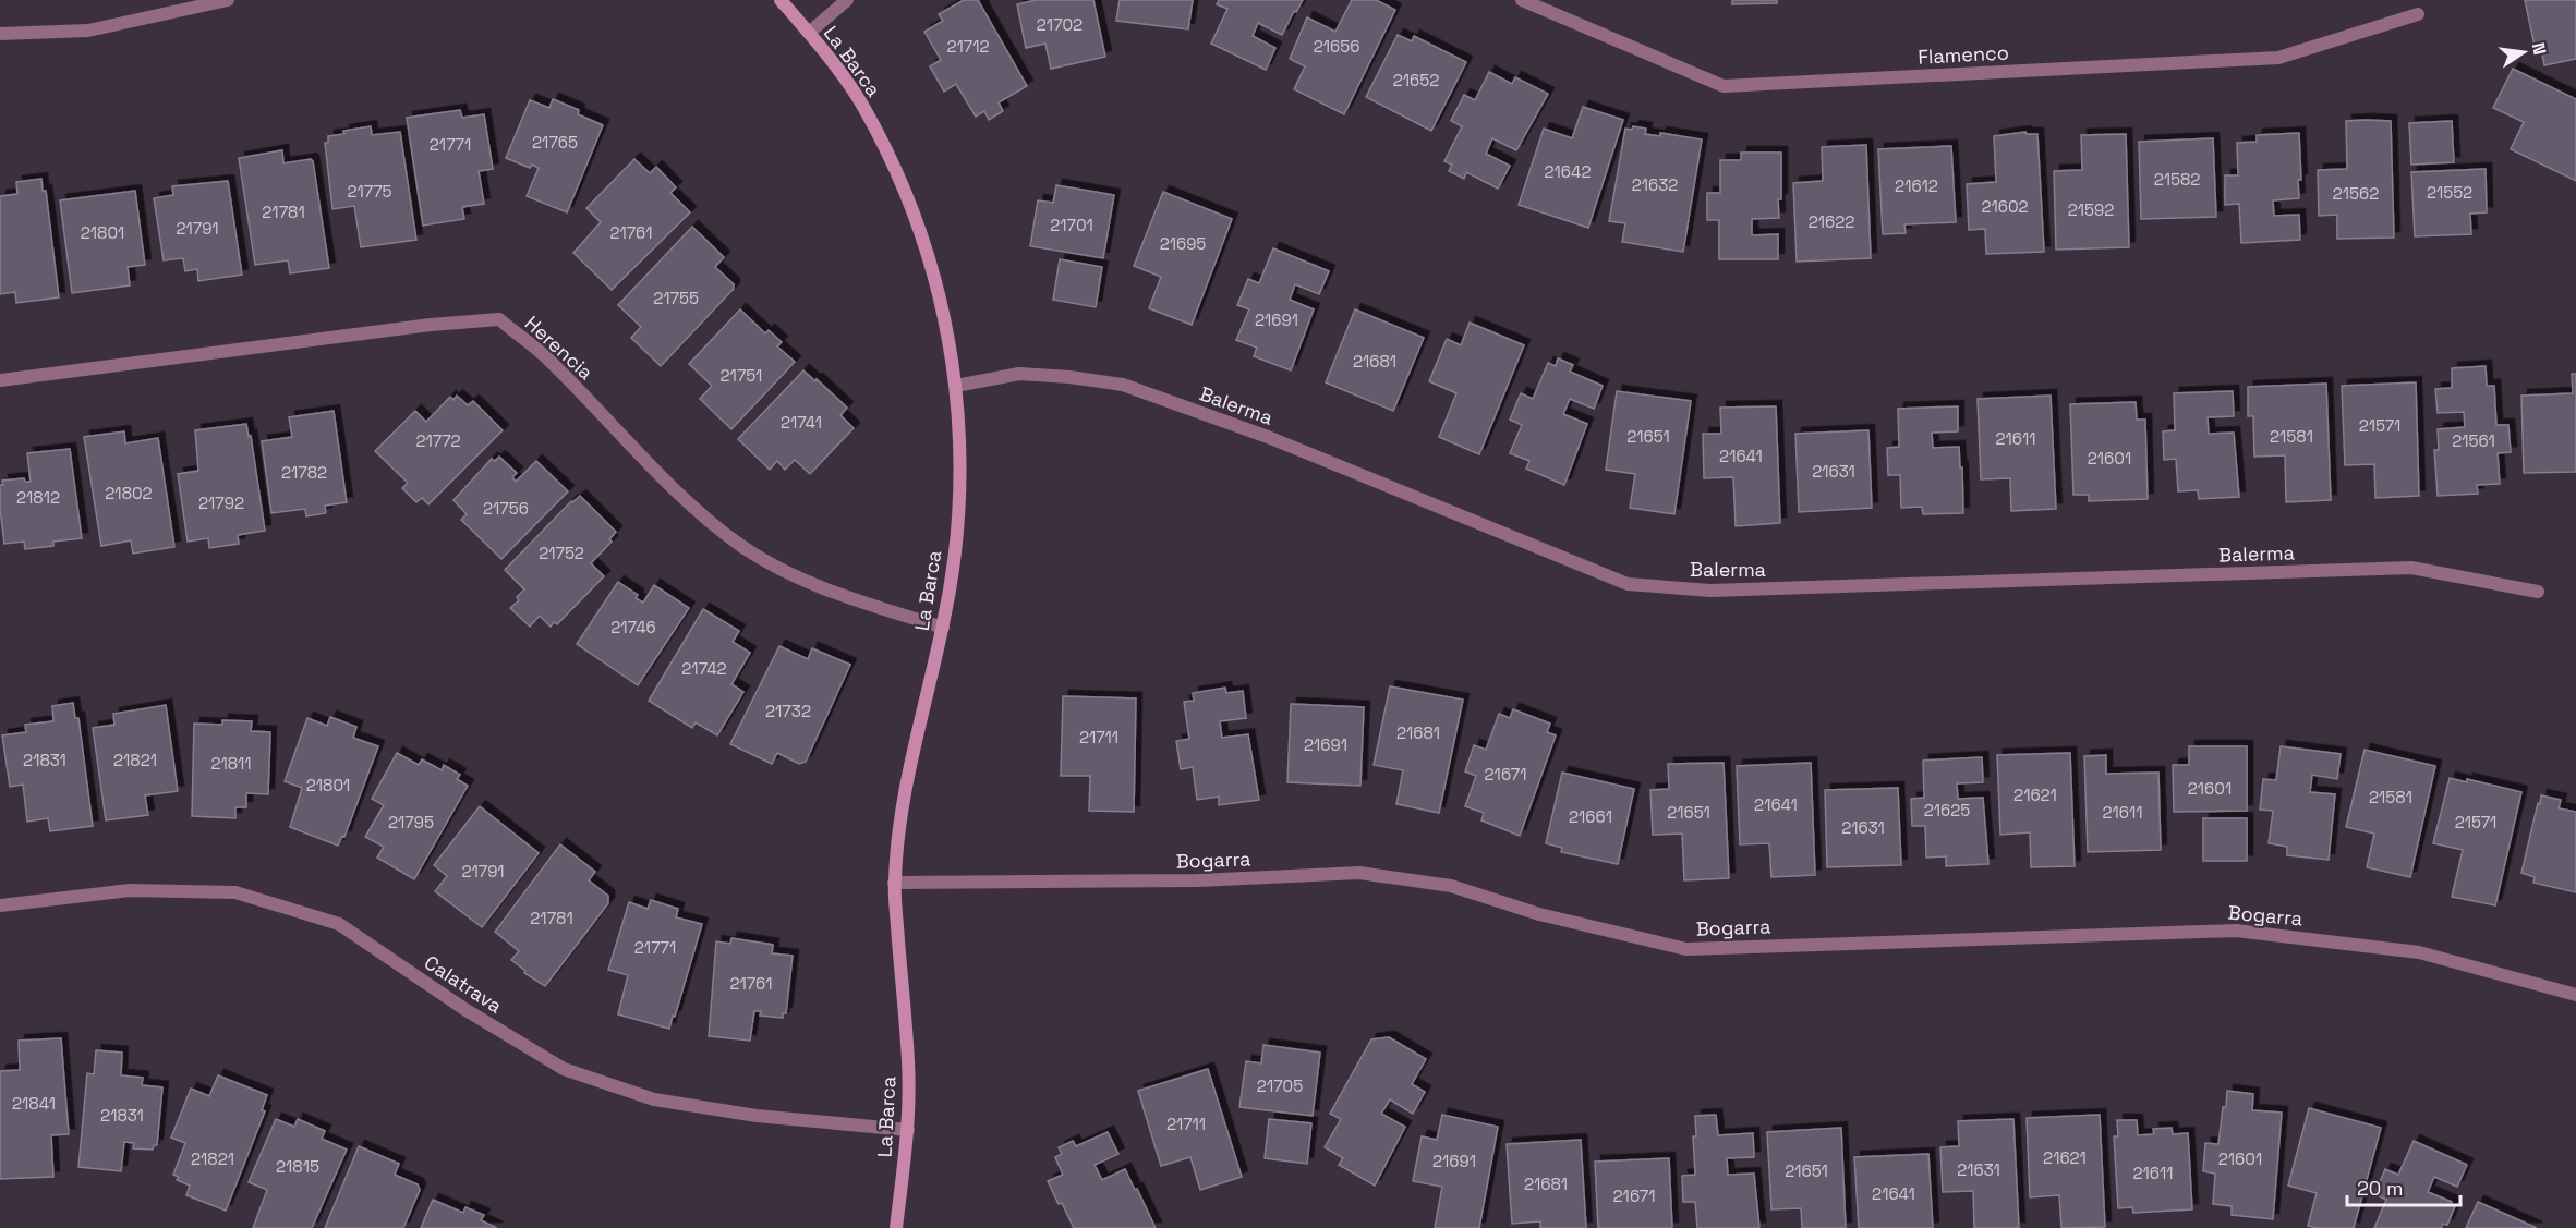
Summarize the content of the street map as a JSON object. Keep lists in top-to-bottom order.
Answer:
{
  "streets": {
    "street": [
      "Flamenco",
      "La Barca",
      "Herencia",
      "Balerma",
      "Bogarra",
      "Calatrava"
    ]
  },
  "crossings": [
    ["La Barca", "Herencia"],
    ["La Barca", "Balerma"],
    ["La Barca", "Bogarra"],
    ["La Barca", "Calatrava"]
  ],
  "house_numbers": [
    "21702",
    "21712",
    "21656",
    "21652",
    "21765",
    "21771",
    "21642",
    "21582",
    "21632",
    "21612",
    "21775",
    "21552",
    "21562",
    "21602",
    "21592",
    "21781",
    "21622",
    "21701",
    "21791",
    "21801",
    "21761",
    "21695",
    "21755",
    "21691",
    "21681",
    "21751",
    "21741",
    "21571",
    "21651",
    "21581",
    "21611",
    "21772",
    "21561",
    "21641",
    "21601",
    "21631",
    "21782",
    "21802",
    "21812",
    "21792",
    "21756",
    "21752",
    "21746",
    "21742",
    "21732",
    "21681",
    "21711",
    "21691",
    "21831",
    "21821",
    "21811",
    "21671",
    "21801",
    "21601",
    "21621",
    "21581",
    "21641",
    "21625",
    "21651",
    "21611",
    "21661",
    "21795",
    "21571",
    "21631",
    "21791",
    "21781",
    "21771",
    "21761",
    "21705",
    "21841",
    "21831",
    "21711",
    "21621",
    "21821",
    "21601",
    "21691",
    "21815",
    "21631",
    "21651",
    "21611",
    "21681",
    "21641",
    "21671"
  ],
  "scale_bar": "20 m",
  "north": "right"
}
